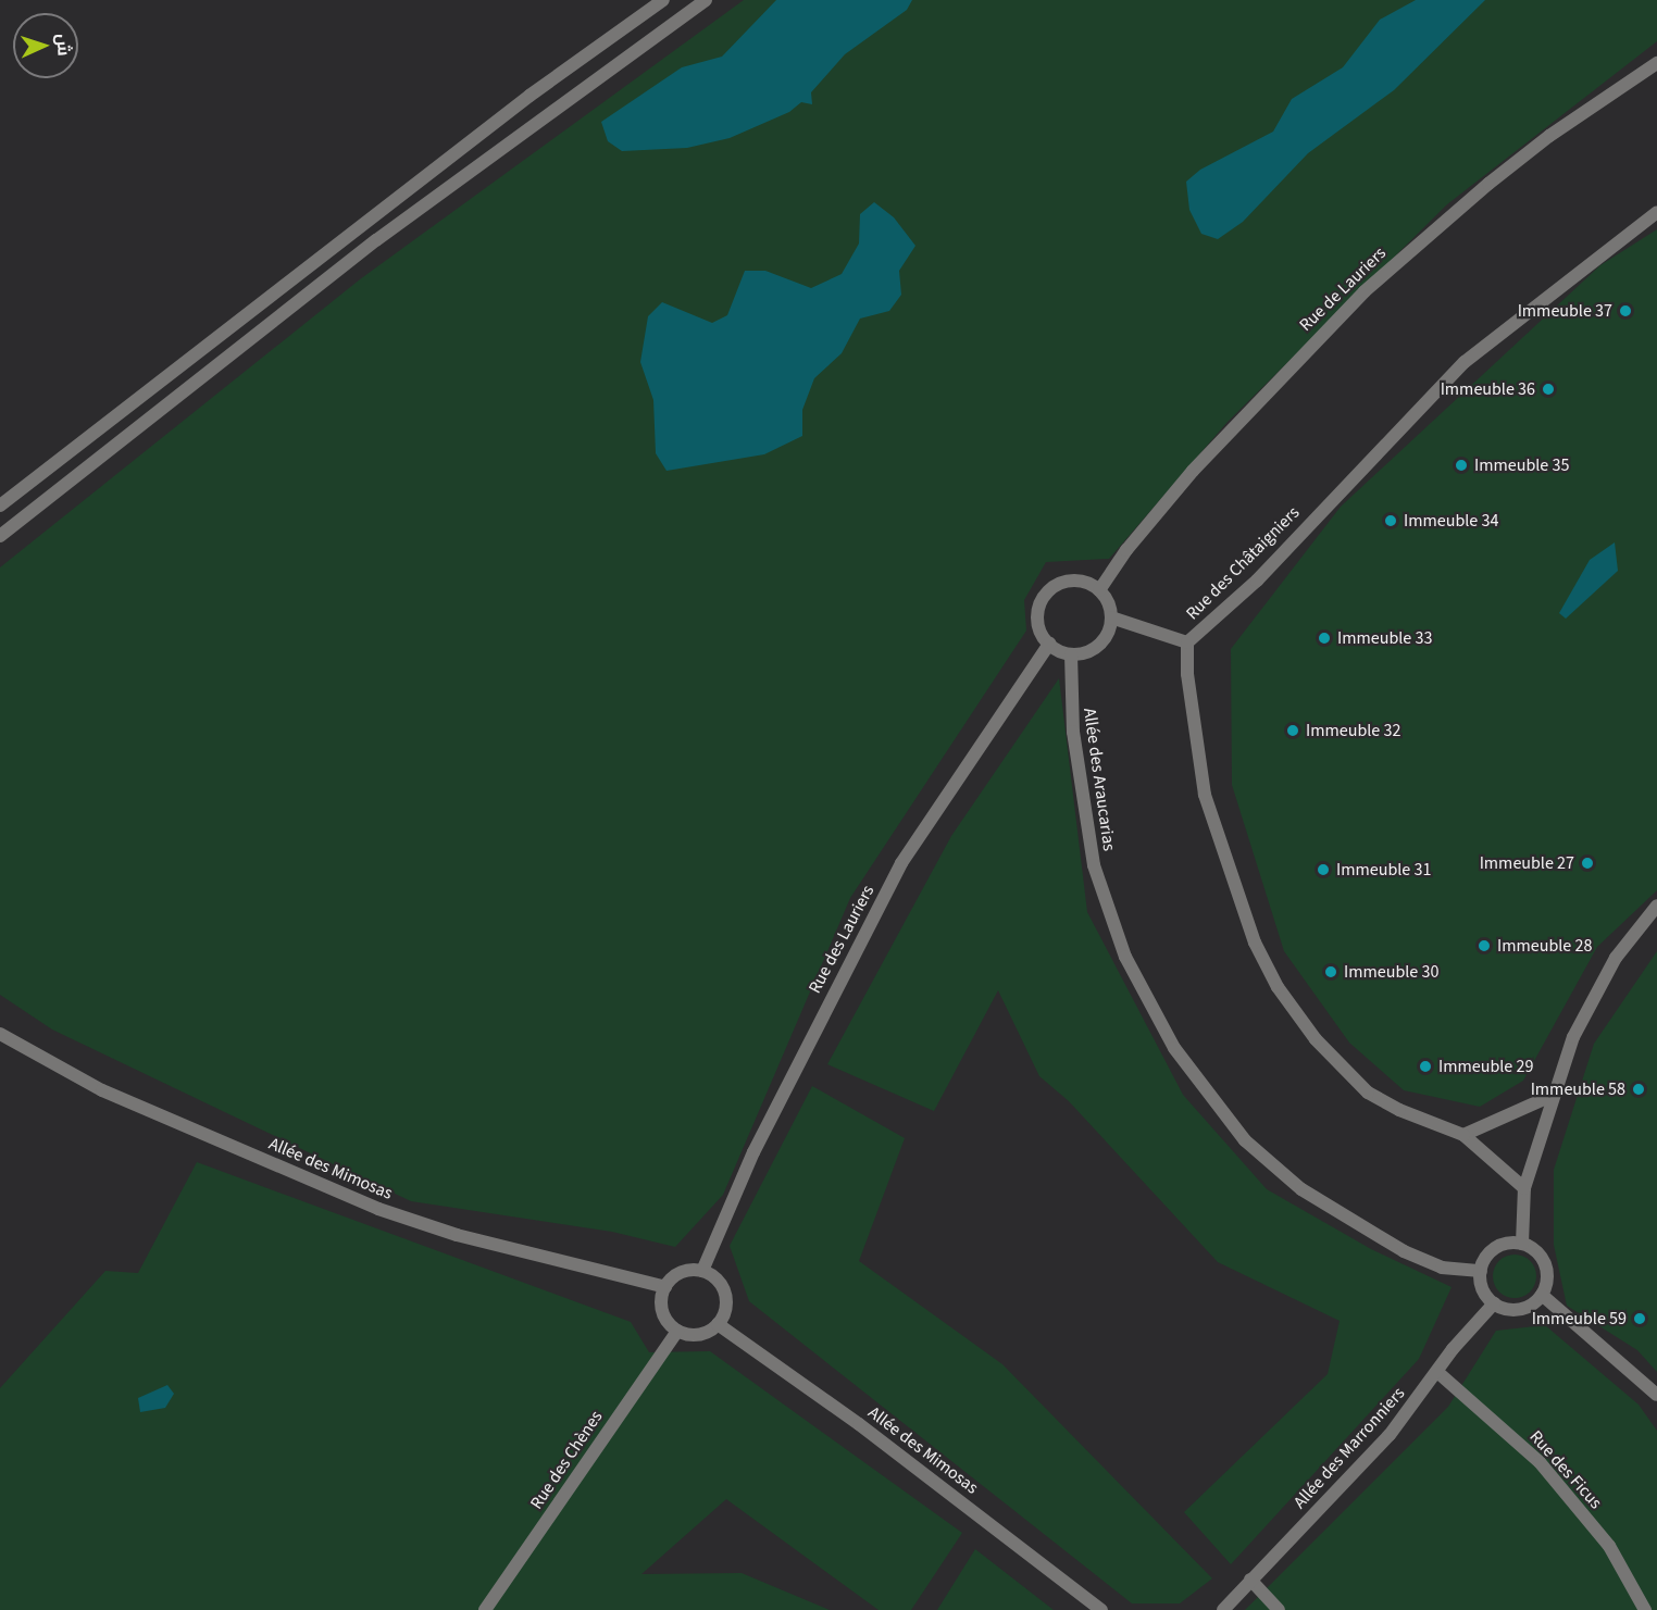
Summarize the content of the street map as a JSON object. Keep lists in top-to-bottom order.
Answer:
{
  "streets": {
    "street": [
      "Rue de Lauriers",
      "Rue des Châtaigniers",
      "Allée des Araucarias",
      "Rue des Lauriers",
      "Allée des Mimosas",
      "Allée des Marronniers",
      "Rue des Chènes",
      "Rue des Ficus"
    ]
  },
  "crossings": [
    ["Rue de Lauriers", "Allée des Araucarias"],
    ["Rue de Lauriers", "Rue des Lauriers"],
    ["Allée des Araucarias", "Rue des Lauriers"],
    ["Allée des Araucarias", "Allée des Marronniers"],
    ["Rue des Lauriers", "Allée des Mimosas"],
    ["Rue des Lauriers", "Rue des Chènes"],
    ["Allée des Mimosas", "Rue des Chènes"],
    ["Allée des Marronniers", "Rue des Ficus"]
  ],
  "places": [
    "Immeuble 37",
    "Immeuble 36",
    "Immeuble 35",
    "Immeuble 34",
    "Immeuble 33",
    "Immeuble 32",
    "Immeuble 27",
    "Immeuble 31",
    "Immeuble 28",
    "Immeuble 30",
    "Immeuble 29",
    "Immeuble 58",
    "Immeuble 59"
  ],
  "north": "right"
}
